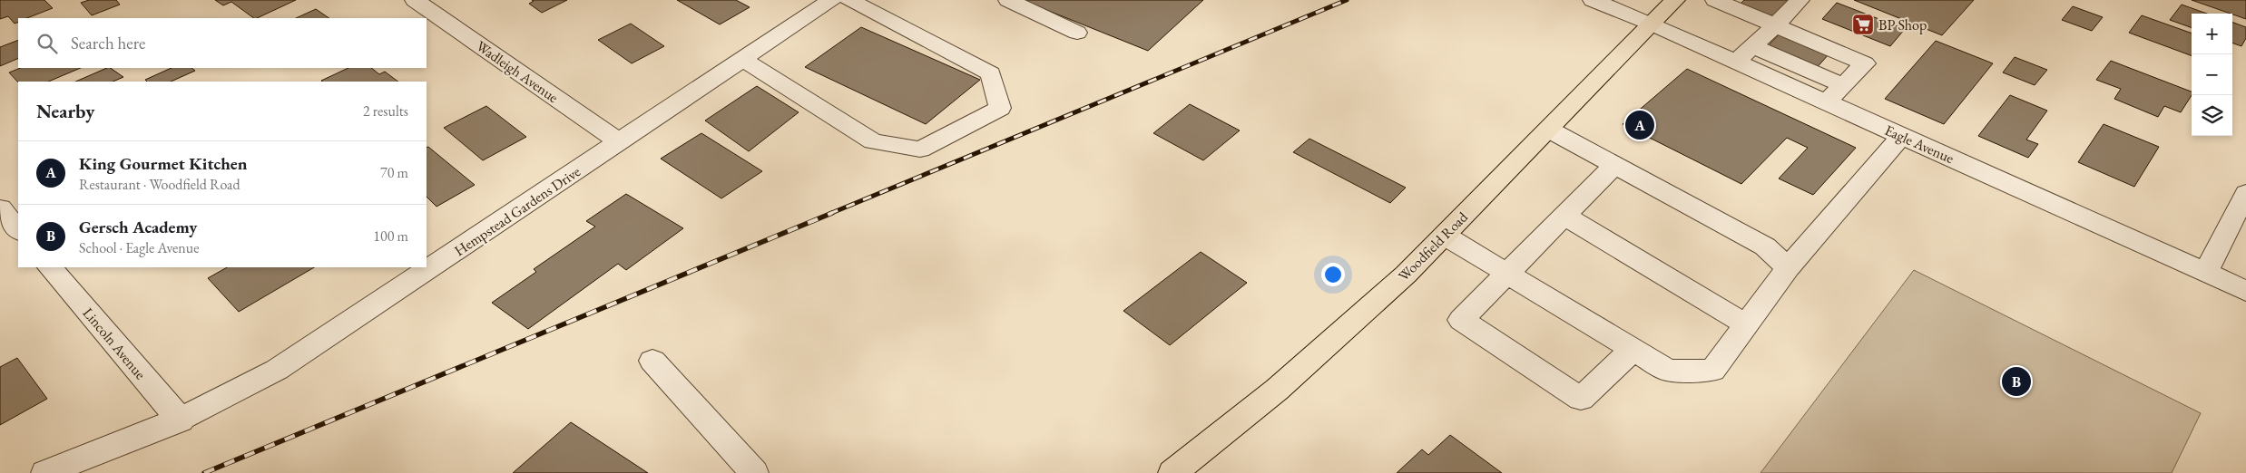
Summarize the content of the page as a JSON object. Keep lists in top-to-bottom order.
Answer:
{
  "streets": {
    "main road": ["Woodfield Road"],
    "street": [
      "Wadleigh Avenue",
      "Eagle Avenue",
      "Hempstead Gardens Drive",
      "Lincoln Avenue"
    ]
  },
  "crossings": [
    ["Wadleigh Avenue", "Hempstead Gardens Drive"],
    ["Eagle Avenue", "Woodfield Road"],
    ["Hempstead Gardens Drive", "Lincoln Avenue"]
  ],
  "places": {
    "supermarket": ["BP Shop"]
  },
  "page": {
    "map_buttons": ["+", "−"],
    "search": "Search here",
    "heading": ["Nearby", "2 results"],
    "pins": ["A", "B"],
    "list": [
      {
        "mark": "A",
        "name": "King Gourmet Kitchen",
        "note": "Restaurant · Woodfield Road",
        "value": "70 m"
      },
      {
        "mark": "B",
        "name": "Gersch Academy",
        "note": "School · Eagle Avenue",
        "value": "100 m"
      }
    ]
  }
}
